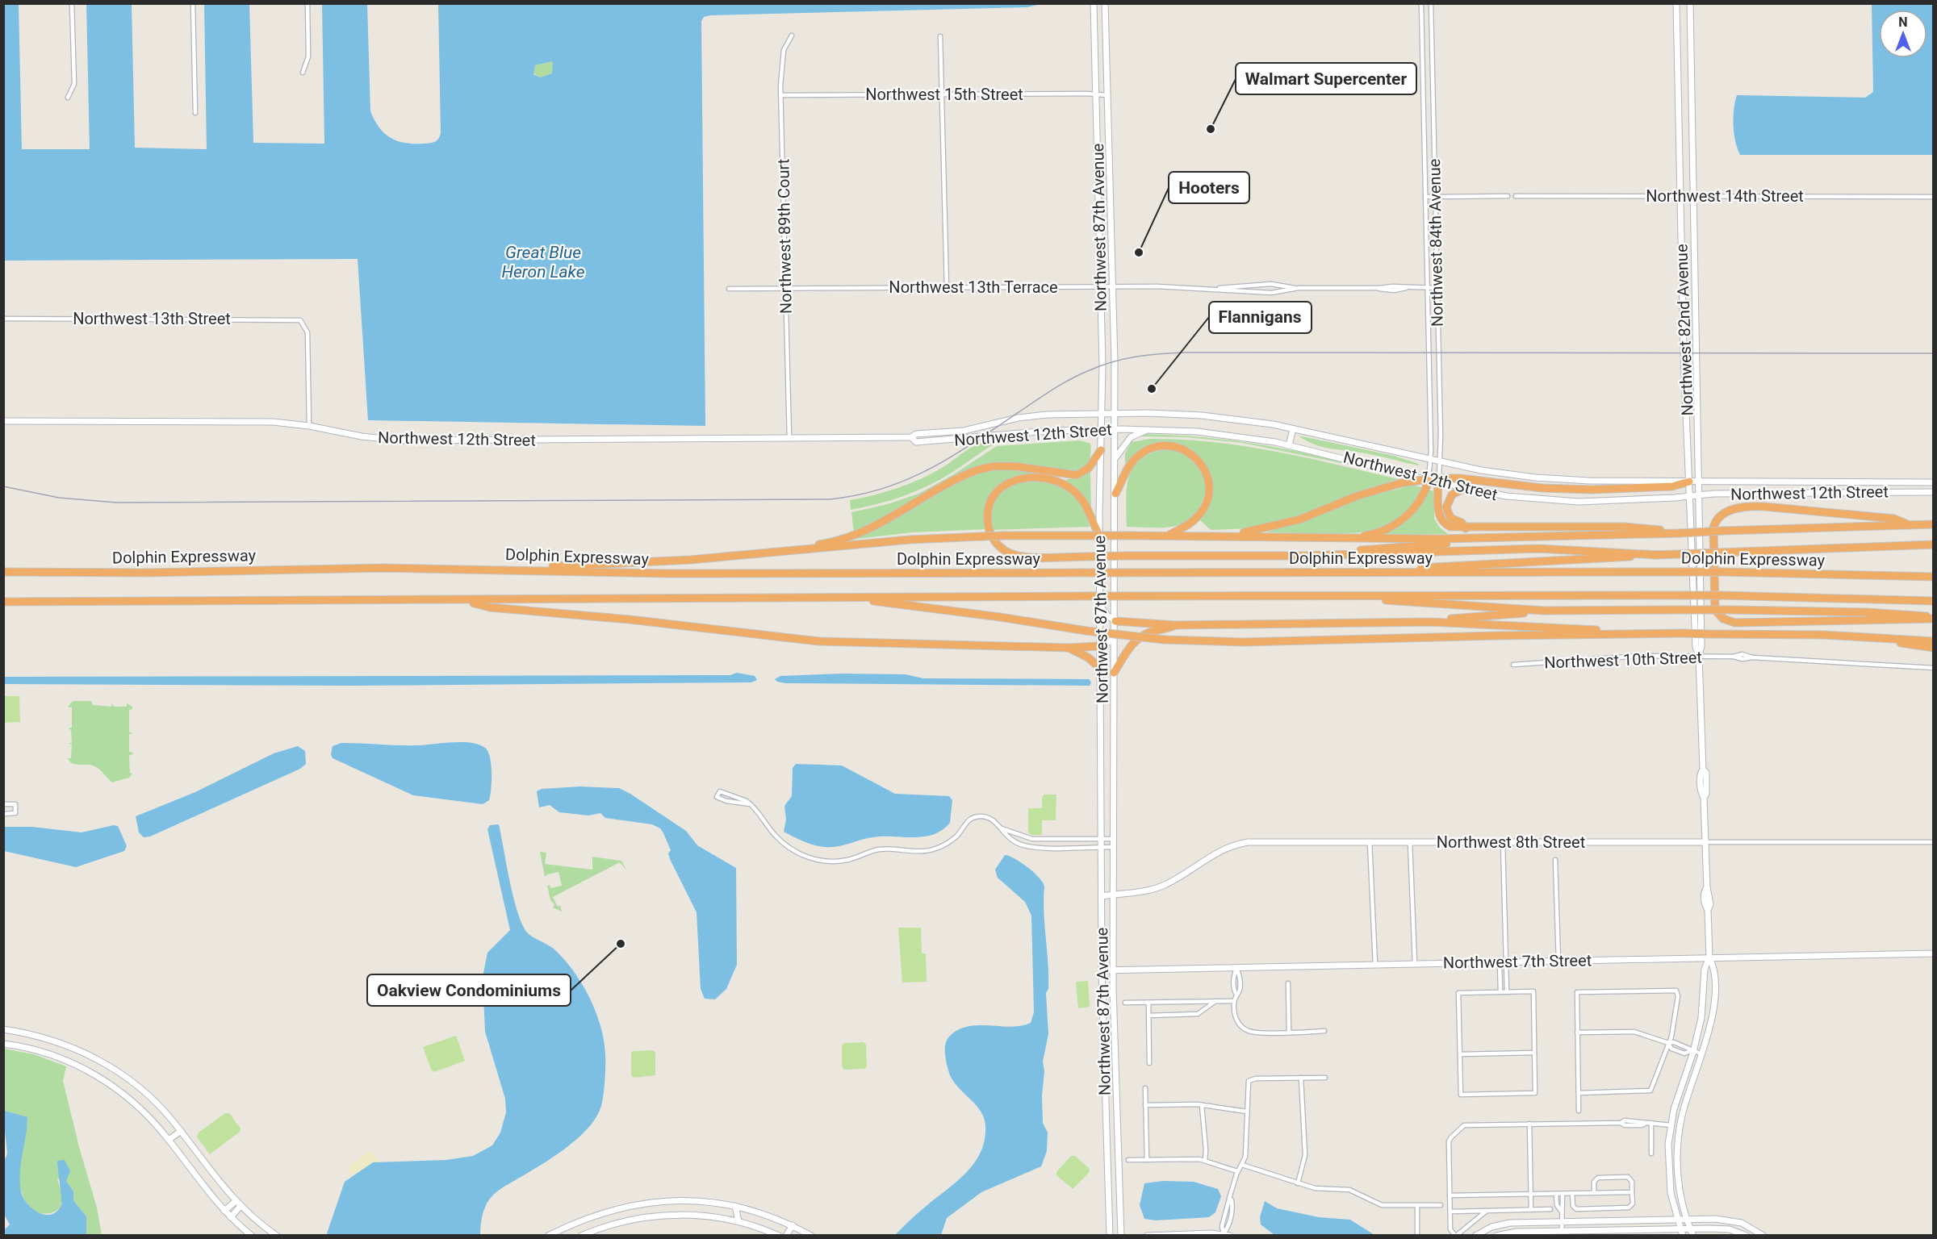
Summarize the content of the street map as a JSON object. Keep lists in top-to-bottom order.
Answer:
{
  "streets": {
    "highway": ["Dolphin Expressway"],
    "main road": [
      "Northwest 87th Avenue",
      "Northwest 82nd Avenue",
      "Northwest 12th Street",
      "Northwest 8th Street",
      "Northwest 7th Street"
    ],
    "street": [
      "Northwest 15th Street",
      "Northwest 14th Street",
      "Northwest 89th Court",
      "Northwest 84th Avenue",
      "Northwest 13th Terrace",
      "Northwest 13th Street",
      "Northwest 10th Street"
    ]
  },
  "crossings": [
    ["Northwest 15th Street", "Northwest 87th Avenue"],
    ["Northwest 15th Street", "Northwest 89th Court"],
    ["Northwest 14th Street", "Northwest 82nd Avenue"],
    ["Northwest 87th Avenue", "Northwest 13th Terrace"],
    ["Northwest 87th Avenue", "Northwest 12th Street"],
    ["Northwest 87th Avenue", "Northwest 8th Street"],
    ["Northwest 87th Avenue", "Northwest 7th Street"],
    ["Northwest 89th Court", "Northwest 13th Terrace"],
    ["Northwest 89th Court", "Northwest 12th Street"],
    ["Northwest 84th Avenue", "Northwest 13th Terrace"],
    ["Northwest 84th Avenue", "Northwest 12th Street"],
    ["Northwest 13th Street", "Northwest 12th Street"],
    ["Northwest 82nd Avenue", "Northwest 12th Street"],
    ["Northwest 82nd Avenue", "Northwest 10th Street"],
    ["Northwest 82nd Avenue", "Northwest 8th Street"],
    ["Northwest 82nd Avenue", "Northwest 7th Street"]
  ],
  "water": ["Great Blue Heron Lake"],
  "places": [
    "Walmart Supercenter",
    "Hooters",
    "Flannigans",
    "Oakview Condominiums"
  ],
  "north": "top"
}
